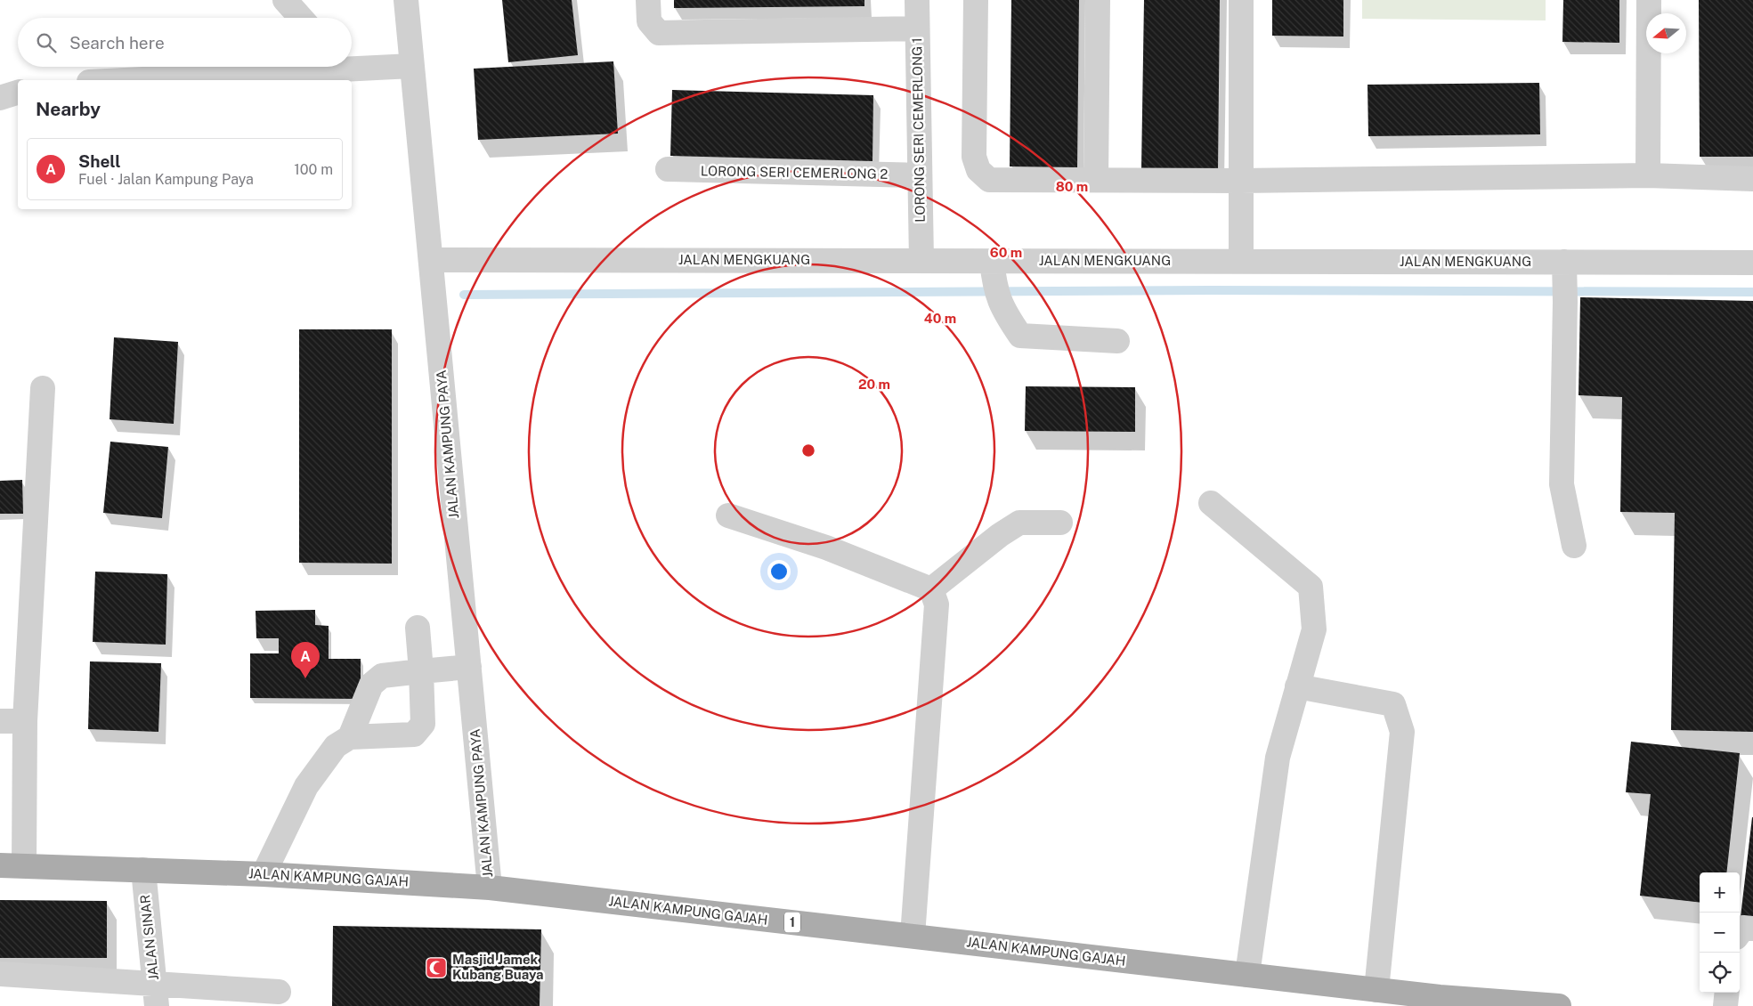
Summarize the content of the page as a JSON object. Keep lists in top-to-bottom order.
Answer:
{
  "streets": {
    "main road": ["JALAN KAMPUNG GAJAH", "1"],
    "street": [
      "LORONG SERI CEMERLONG 1",
      "LORONG SERI CEMERLONG 2",
      "JALAN MENGKUANG",
      "JALAN KAMPUNG PAYA",
      "JALAN SINAR"
    ]
  },
  "crossings": [
    ["LORONG SERI CEMERLONG 1", "LORONG SERI CEMERLONG 2"],
    ["LORONG SERI CEMERLONG 1", "JALAN MENGKUANG"],
    ["JALAN MENGKUANG", "JALAN KAMPUNG PAYA"],
    ["JALAN KAMPUNG PAYA", "JALAN KAMPUNG GAJAH"],
    ["JALAN KAMPUNG GAJAH", "JALAN SINAR"]
  ],
  "places": {
    "mosque": ["Masjid Jamek Kubang Buaya"]
  },
  "north": "left",
  "page": {
    "search": "Search here",
    "heading": "Nearby",
    "list": [
      {
        "mark": "A",
        "name": "Shell",
        "note": "Fuel · Jalan Kampung Paya",
        "value": "100 m"
      }
    ],
    "pins": "A",
    "map_buttons": ["+", "−"]
  },
  "rings": [
    "80 m",
    "60 m",
    "40 m",
    "20 m"
  ]
}
